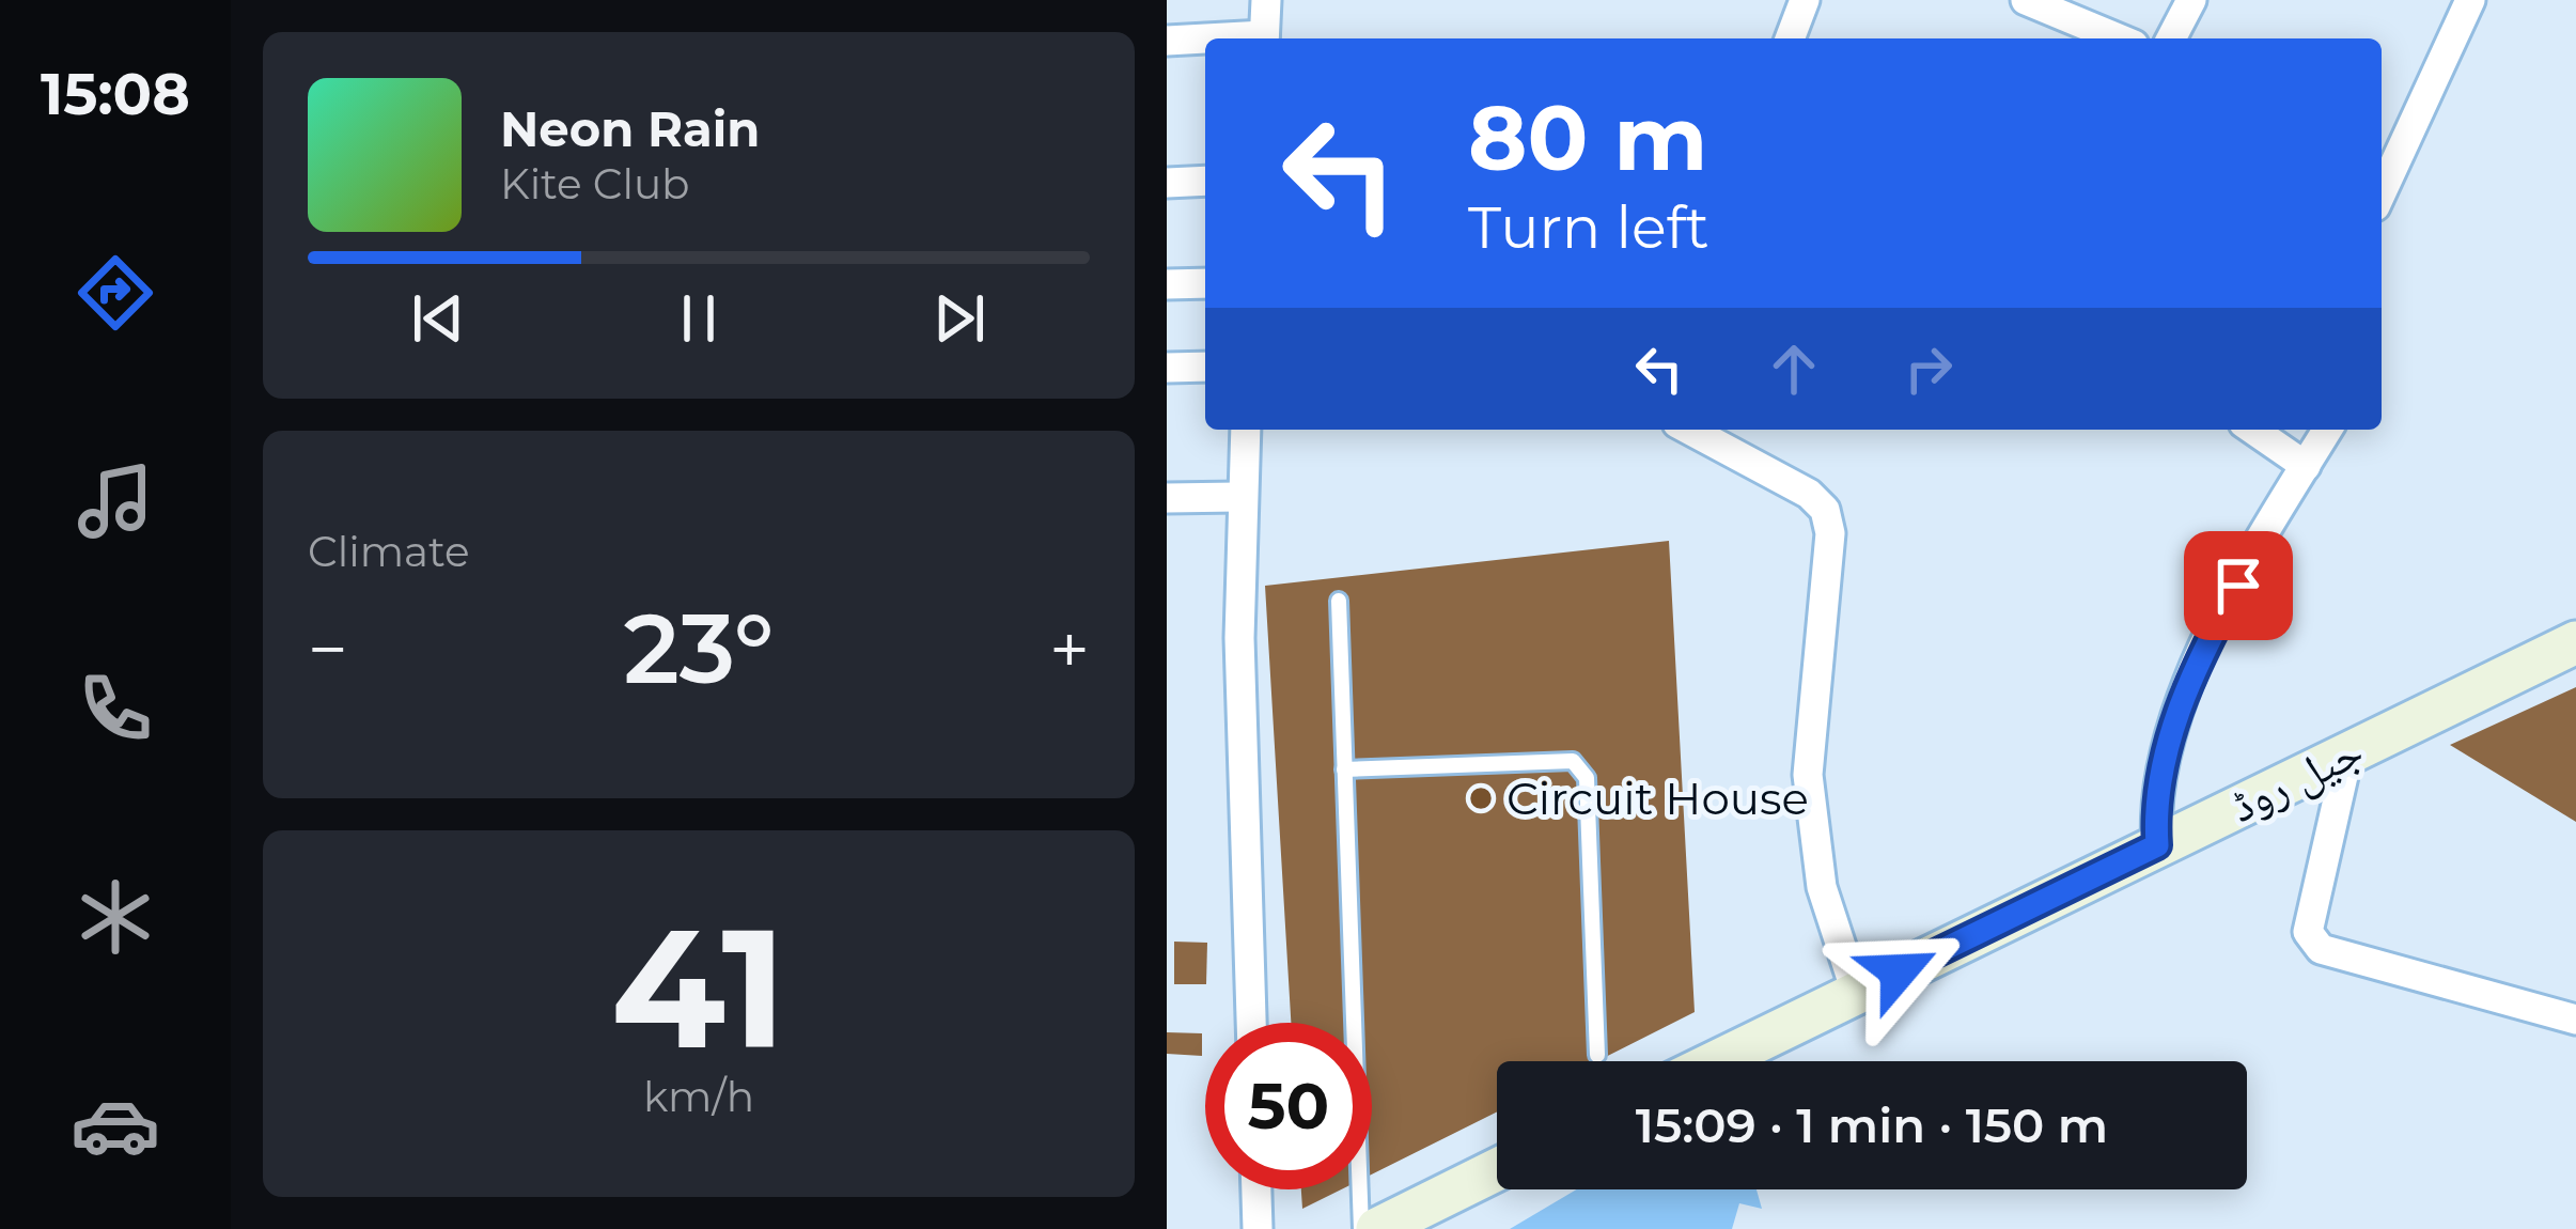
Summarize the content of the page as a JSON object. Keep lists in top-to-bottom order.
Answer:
{
  "streets": {
    "main road": ["جیل روڈ"]
  },
  "places": ["Circuit House"],
  "page": {
    "tabs": "15:08",
    "turn": ["80 m", "Turn left"],
    "song": ["Neon Rain", "Kite Club"],
    "tile": [
      "Climate",
      ["41", "km/h"]
    ],
    "heat": ["−", "23°", "+"],
    "limit": "50",
    "trip": "15:09 · 1 min · 150 m"
  }
}
